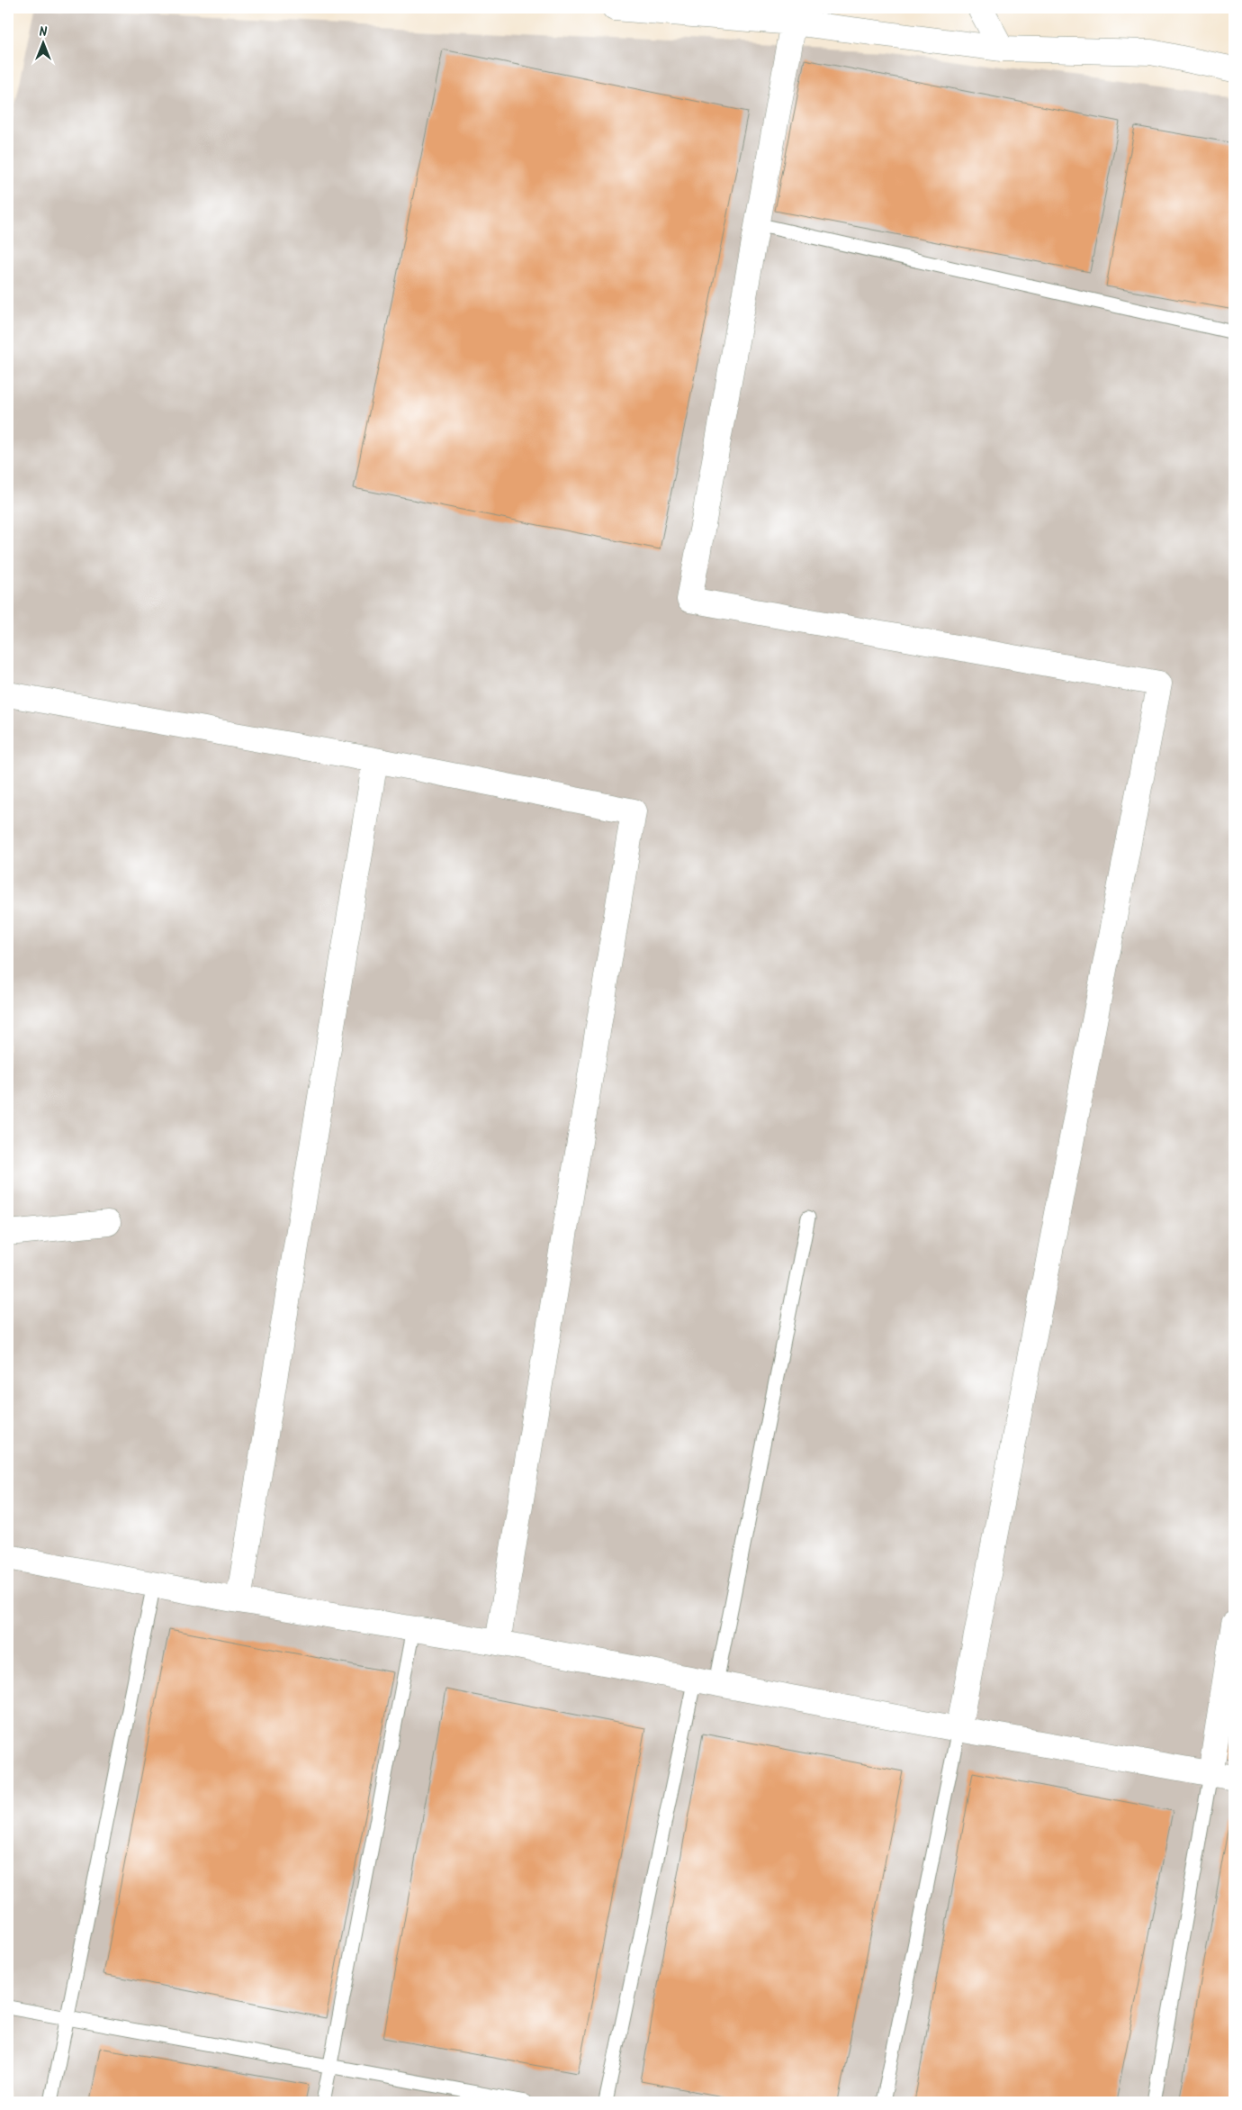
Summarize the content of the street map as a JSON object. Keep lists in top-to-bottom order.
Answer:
{
  "north": "top"
}
